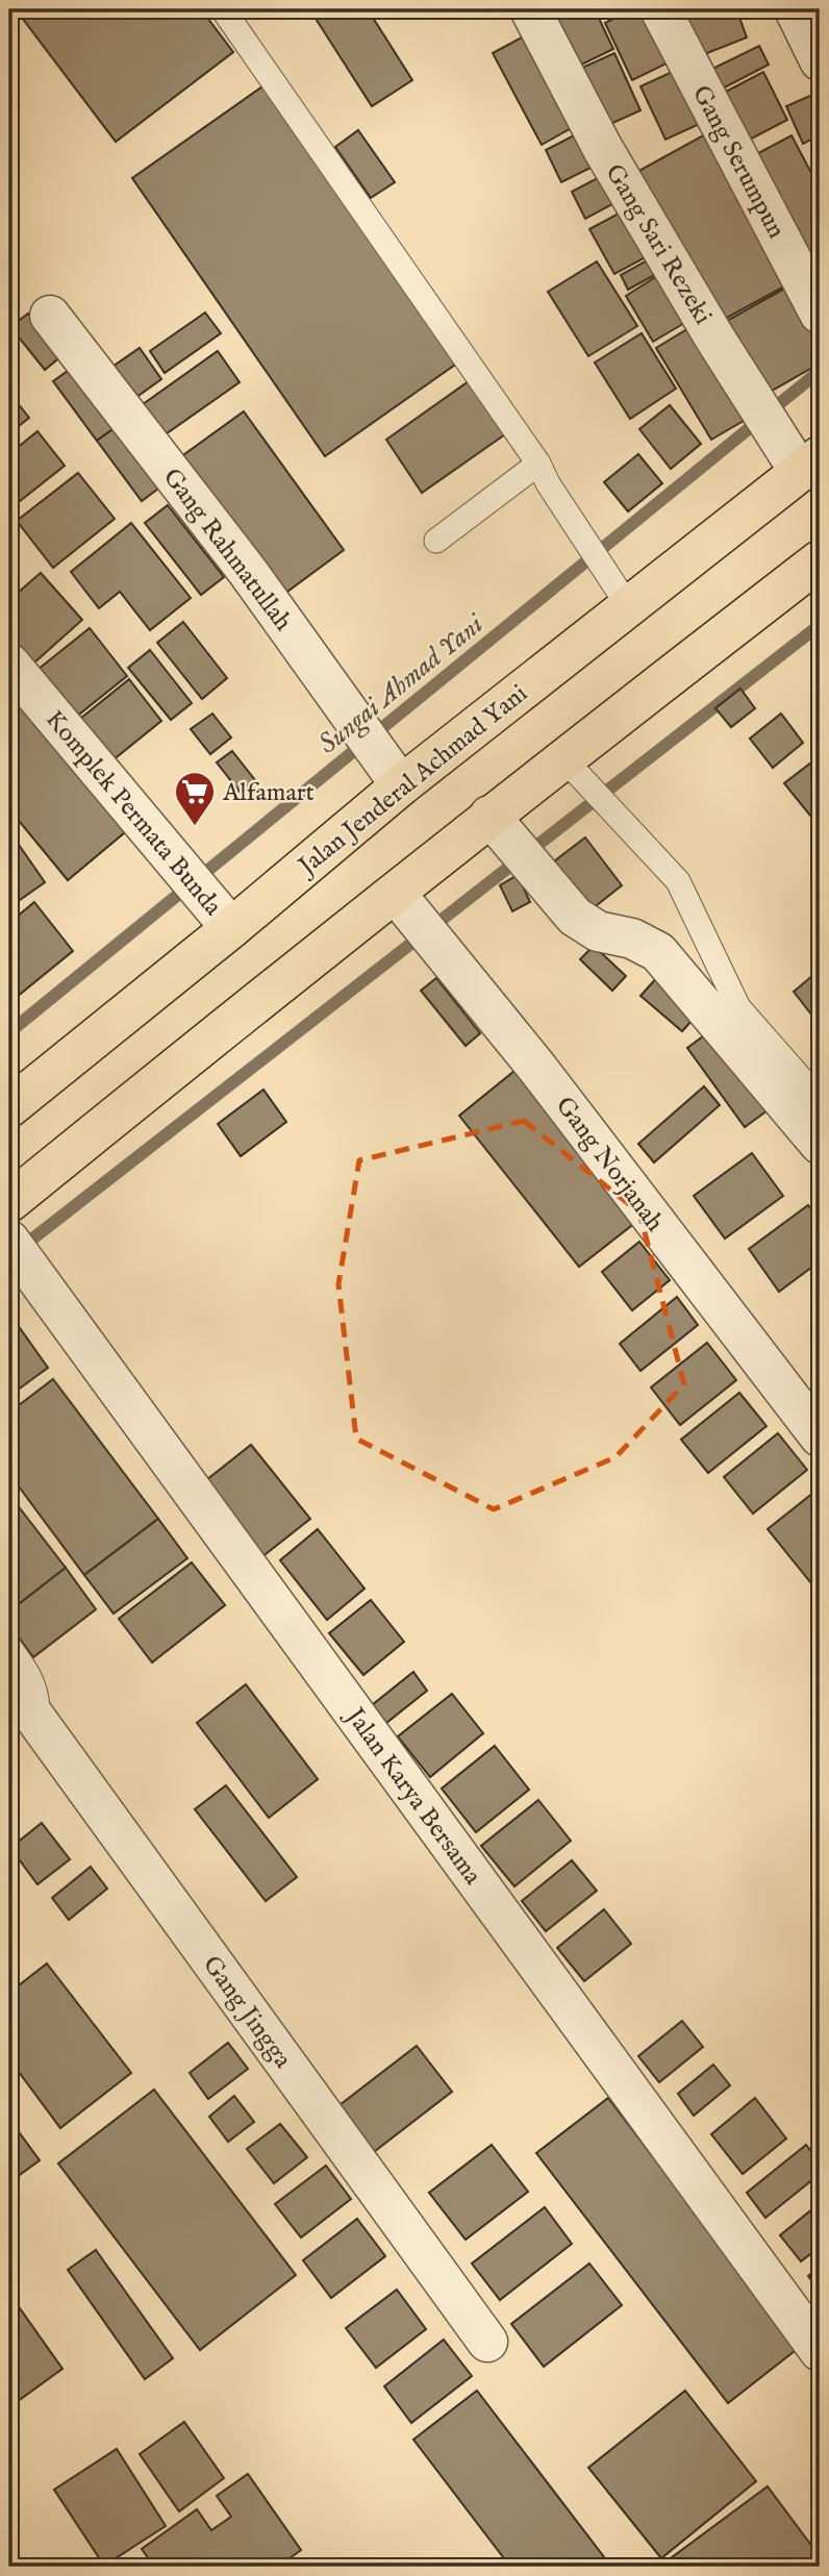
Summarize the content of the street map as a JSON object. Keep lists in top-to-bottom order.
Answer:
{
  "streets": {
    "highway": ["Jalan Jenderal Achmad Yani"],
    "street": [
      "Gang Serumpun",
      "Gang Sari Rezeki",
      "Gang Rahmatullah",
      "Komplek Permata Bunda",
      "Gang Norjanah",
      "Jalan Karya Bersama",
      "Gang Jingga"
    ]
  },
  "crossings": [
    ["Gang Sari Rezeki", "Jalan Jenderal Achmad Yani"],
    ["Gang Rahmatullah", "Jalan Jenderal Achmad Yani"],
    ["Jalan Jenderal Achmad Yani", "Komplek Permata Bunda"]
  ],
  "water": ["Sungai Ahmad Yani"],
  "places": {
    "supermarket": ["Alfamart"]
  }
}
